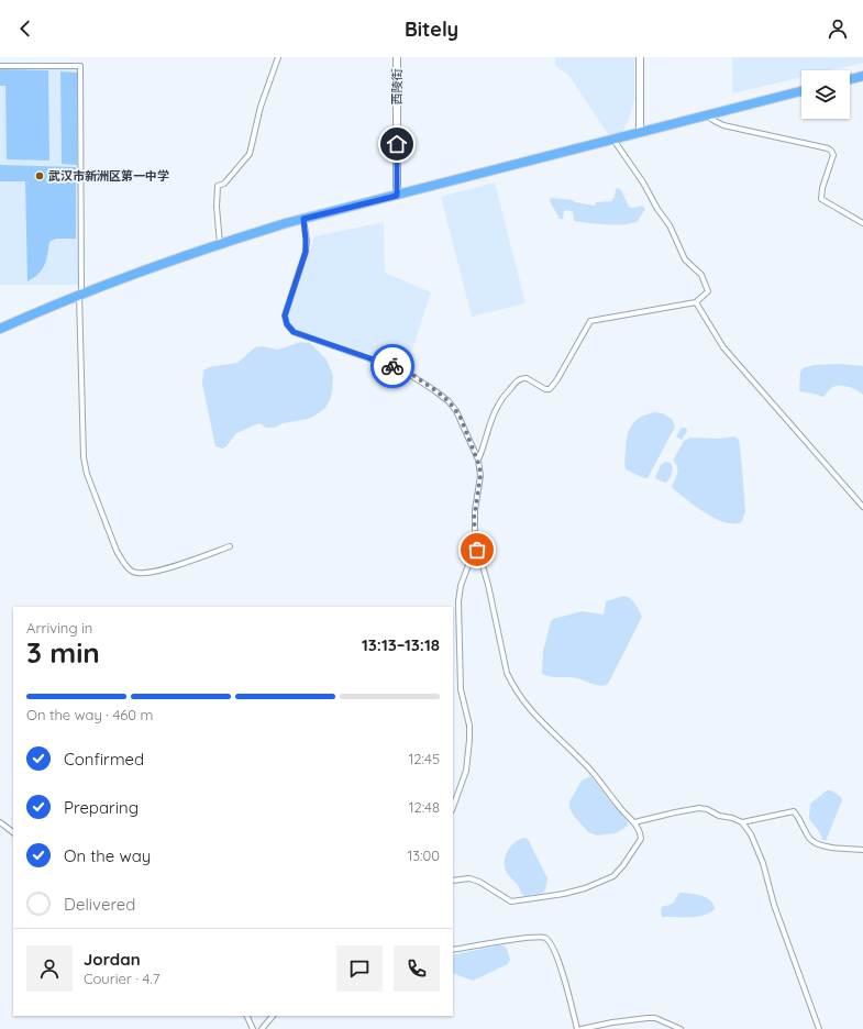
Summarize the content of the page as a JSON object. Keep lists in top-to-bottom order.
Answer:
{
  "streets": {
    "street": ["西陵街"]
  },
  "places": ["武汉市新洲区第一中学"],
  "page": {
    "header": "Bitely",
    "heading": ["3 min", "Arriving in", "13:13–13:18"],
    "panel": ["Jordan", "Courier · 4.7"],
    "bar": "On the way · 460 m",
    "list": [
      ["Confirmed", "12:45"],
      ["Preparing", "12:48"],
      ["On the way", "13:00"],
      "Delivered"
    ]
  }
}
